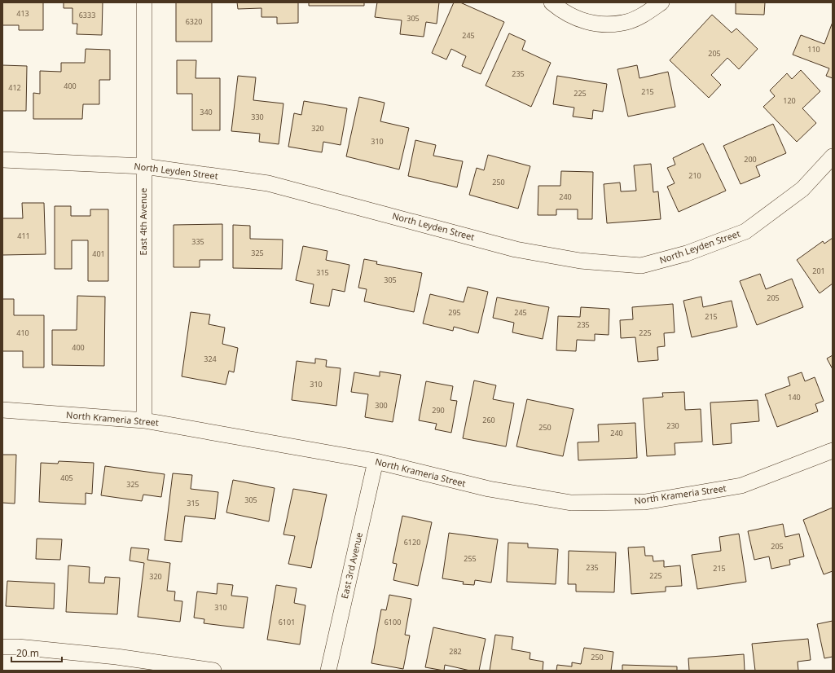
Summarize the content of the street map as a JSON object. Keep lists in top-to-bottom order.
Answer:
{
  "streets": {
    "street": [
      "North Leyden Street",
      "East 4th Avenue",
      "North Krameria Street",
      "East 3rd Avenue"
    ]
  },
  "crossings": [
    ["North Leyden Street", "East 4th Avenue"],
    ["East 4th Avenue", "North Krameria Street"],
    ["North Krameria Street", "East 3rd Avenue"]
  ],
  "house_numbers": [
    "413",
    "6333",
    "305",
    "6320",
    "245",
    "110",
    "205",
    "235",
    "400",
    "412",
    "215",
    "225",
    "120",
    "340",
    "330",
    "320",
    "310",
    "200",
    "210",
    "250",
    "240",
    "411",
    "335",
    "325",
    "401",
    "201",
    "315",
    "305",
    "205",
    "295",
    "245",
    "215",
    "235",
    "410",
    "225",
    "400",
    "324",
    "310",
    "140",
    "300",
    "290",
    "260",
    "230",
    "250",
    "240",
    "405",
    "325",
    "305",
    "315",
    "6120",
    "205",
    "255",
    "235",
    "215",
    "225",
    "320",
    "310",
    "6101",
    "6100",
    "282",
    "250"
  ],
  "scale_bar": "20 m"
}
